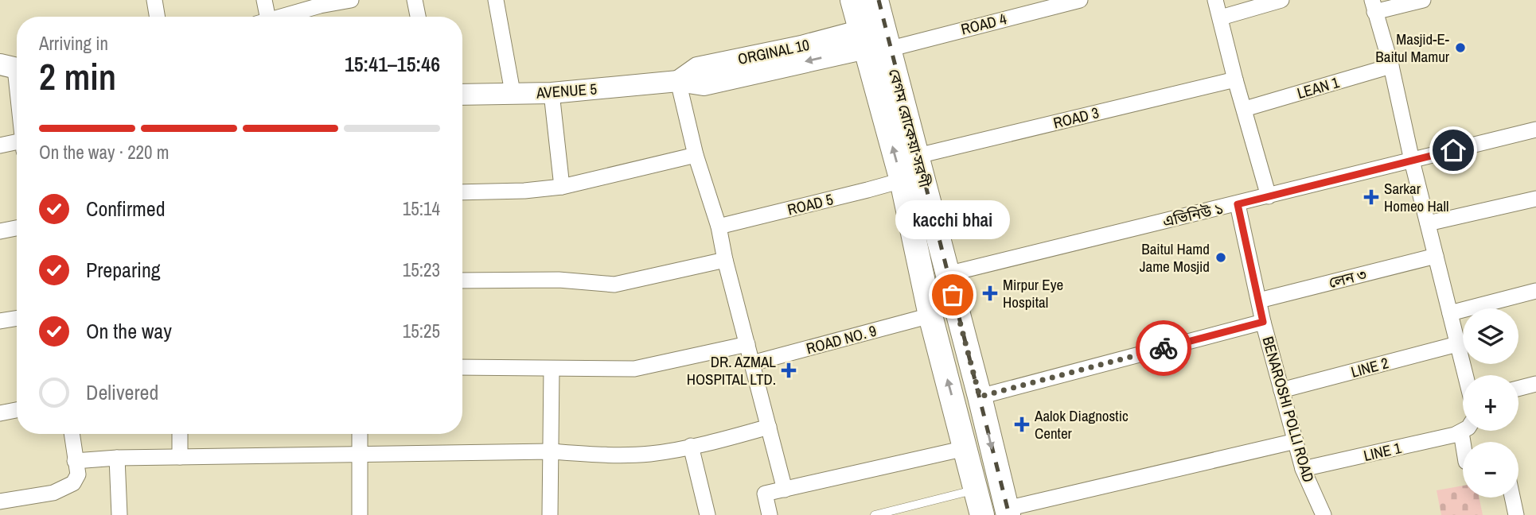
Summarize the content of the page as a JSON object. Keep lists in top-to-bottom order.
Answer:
{
  "streets": {
    "main road": ["বেগম রোকেয়া সরণী"],
    "street": [
      "ROAD 4",
      "ORGINAL 10",
      "LEAN 1",
      "AVENUE 5",
      "ROAD 3",
      "ROAD 5",
      "এভিনিউ ১",
      "লেন ৩",
      "ROAD NO. 9",
      "LINE 2",
      "BENAROSHI POLLI ROAD",
      "LINE 1"
    ]
  },
  "crossings": [
    ["ROAD 4", "ORGINAL 10"],
    ["ROAD 4", "AVENUE 5"],
    ["ROAD 4", "বেগম রোকেয়া সরণী"],
    ["ORGINAL 10", "AVENUE 5"],
    ["ORGINAL 10", "বেগম রোকেয়া সরণী"],
    ["AVENUE 5", "বেগম রোকেয়া সরণী"],
    ["ROAD 3", "বেগম রোকেয়া সরণী"],
    ["বেগম রোকেয়া সরণী", "ROAD 5"],
    ["বেগম রোকেয়া সরণী", "এভিনিউ ১"],
    ["বেগম রোকেয়া সরণী", "ROAD NO. 9"],
    ["এভিনিউ ১", "BENAROSHI POLLI ROAD"],
    ["লেন ৩", "BENAROSHI POLLI ROAD"],
    ["LINE 2", "BENAROSHI POLLI ROAD"],
    ["BENAROSHI POLLI ROAD", "LINE 1"]
  ],
  "places": {
    "other": ["Masjid-E- Baitul Mamur", "Baitul Hamd Jame Mosjid", "kacchi bhai"],
    "health": [
      "Sarkar Homeo Hall",
      "Mirpur Eye Hospital",
      "DR. AZMAL HOSPITAL LTD.",
      "Aalok Diagnostic Center"
    ]
  },
  "page": {
    "heading": ["2 min", "Arriving in", "15:41–15:46"],
    "bar": "On the way · 220 m",
    "list": [
      ["Confirmed", "15:14"],
      ["Preparing", "15:23"],
      ["On the way", "15:25"],
      "Delivered"
    ],
    "bubble": "kacchi bhai",
    "map_buttons": ["+", "−"]
  }
}
